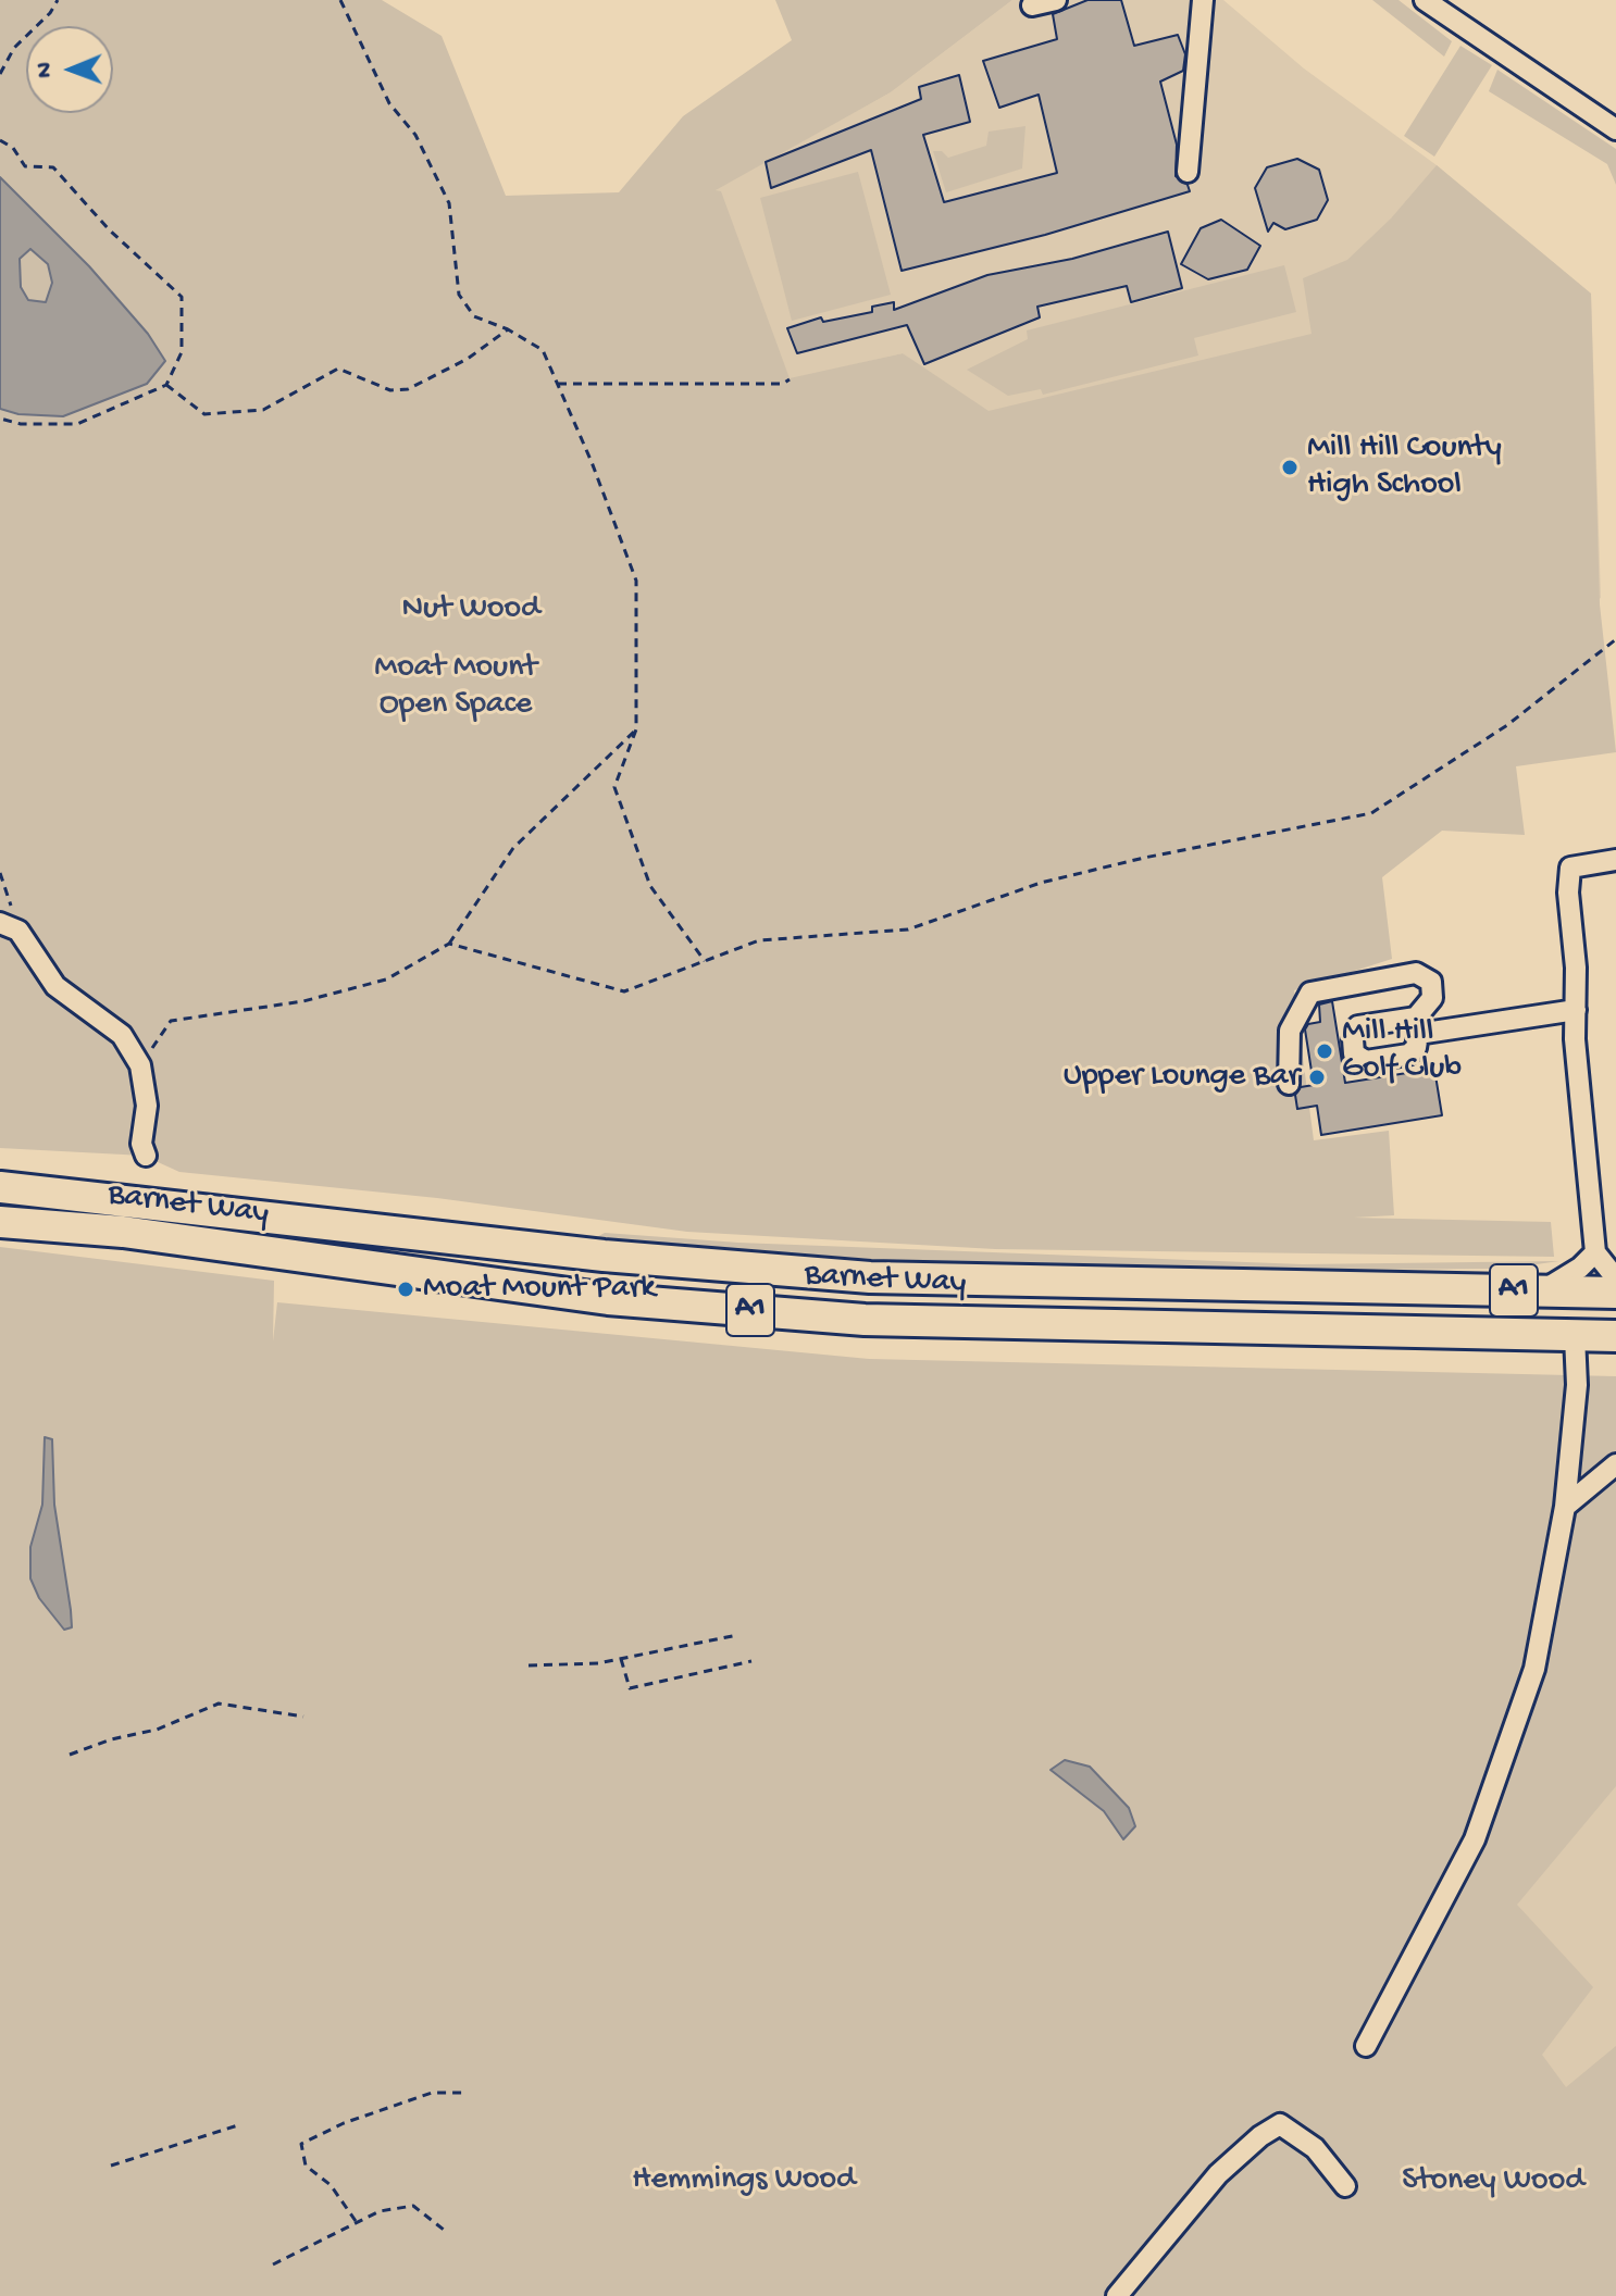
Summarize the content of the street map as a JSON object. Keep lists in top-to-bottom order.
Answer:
{
  "streets": {
    "highway": ["Barnet Way", "A1"]
  },
  "parks": [
    "Nut Wood",
    "Moat Mount Open Space",
    "Hemmings Wood",
    "Stoney Wood"
  ],
  "places": [
    "Mill Hill County High School",
    "Mill Hill Golf Club",
    "Upper Lounge Bar",
    "Moat Mount Park"
  ],
  "north": "left"
}
